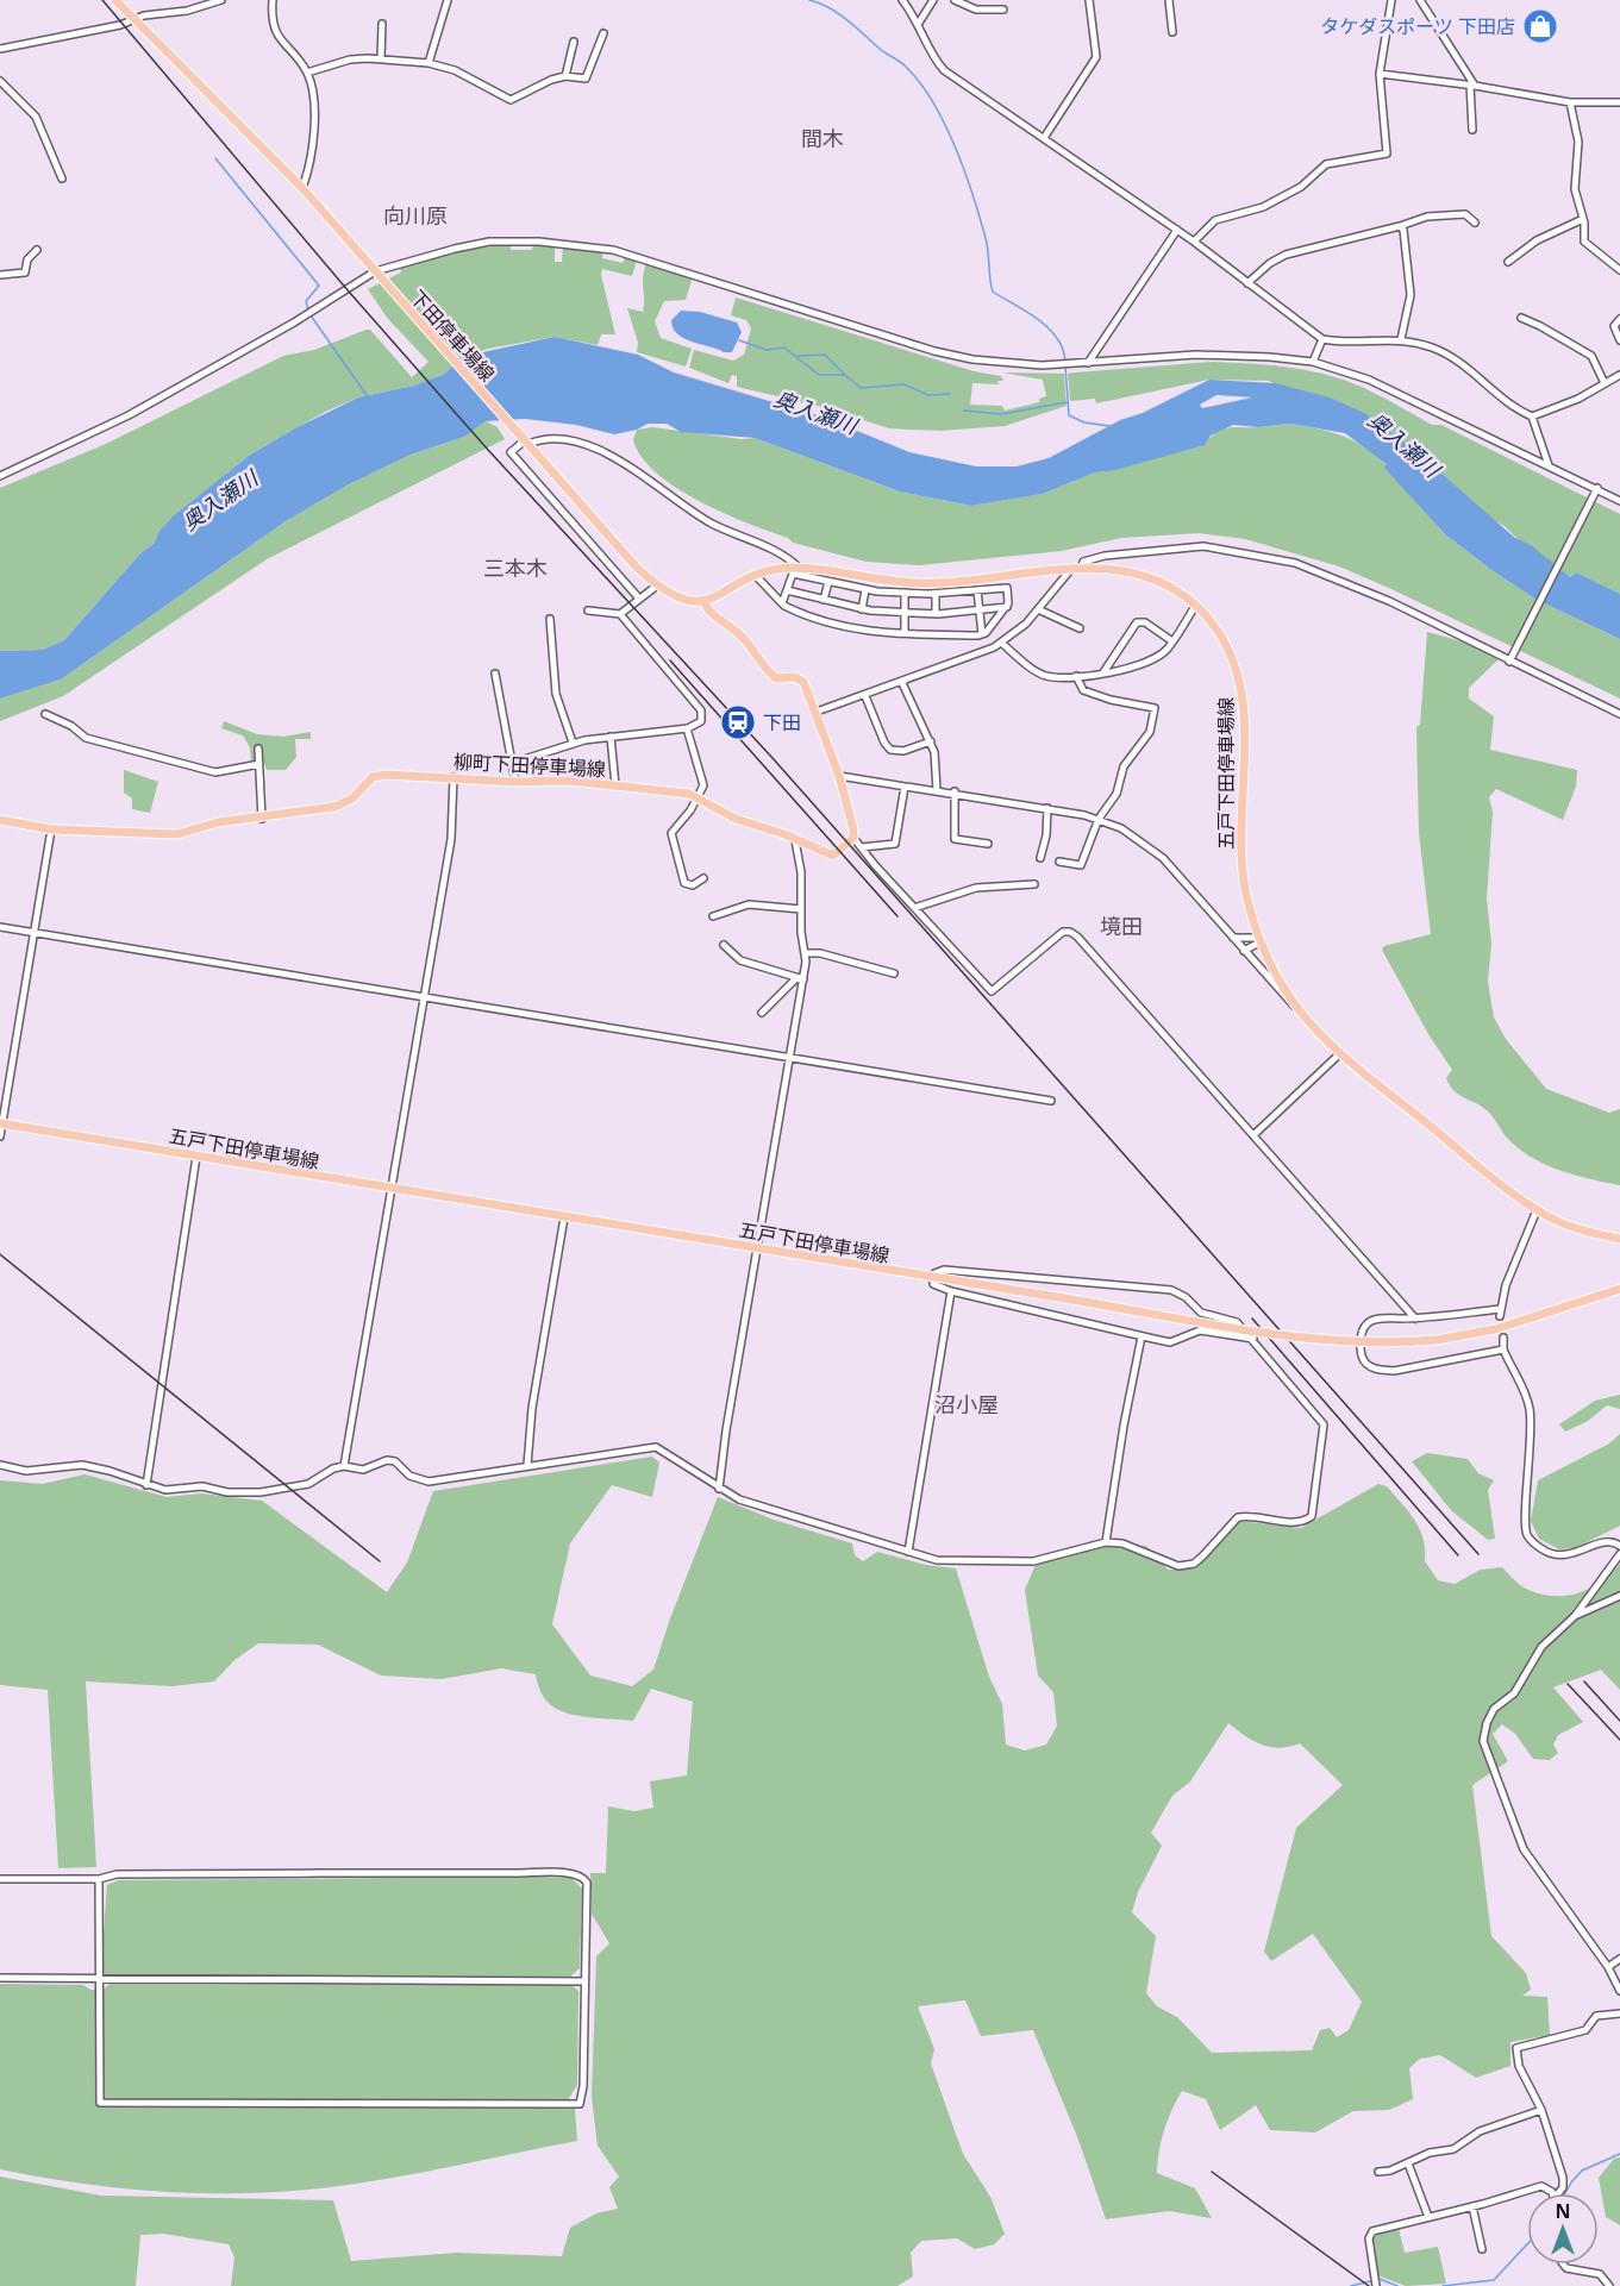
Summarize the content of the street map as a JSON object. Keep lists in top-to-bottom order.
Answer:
{
  "streets": {
    "main road": ["下田停車場線", "柳町下田停車場線", "五戸下田停車場線"]
  },
  "crossings": [
    ["下田停車場線", "五戸下田停車場線"]
  ],
  "districts": [
    "間木",
    "向川原",
    "三本木",
    "境田",
    "沼小屋"
  ],
  "water": ["奥入瀬川"],
  "places": {
    "shop": ["タケダスポーツ 下田店"],
    "station": ["下田"]
  },
  "north": "top"
}
